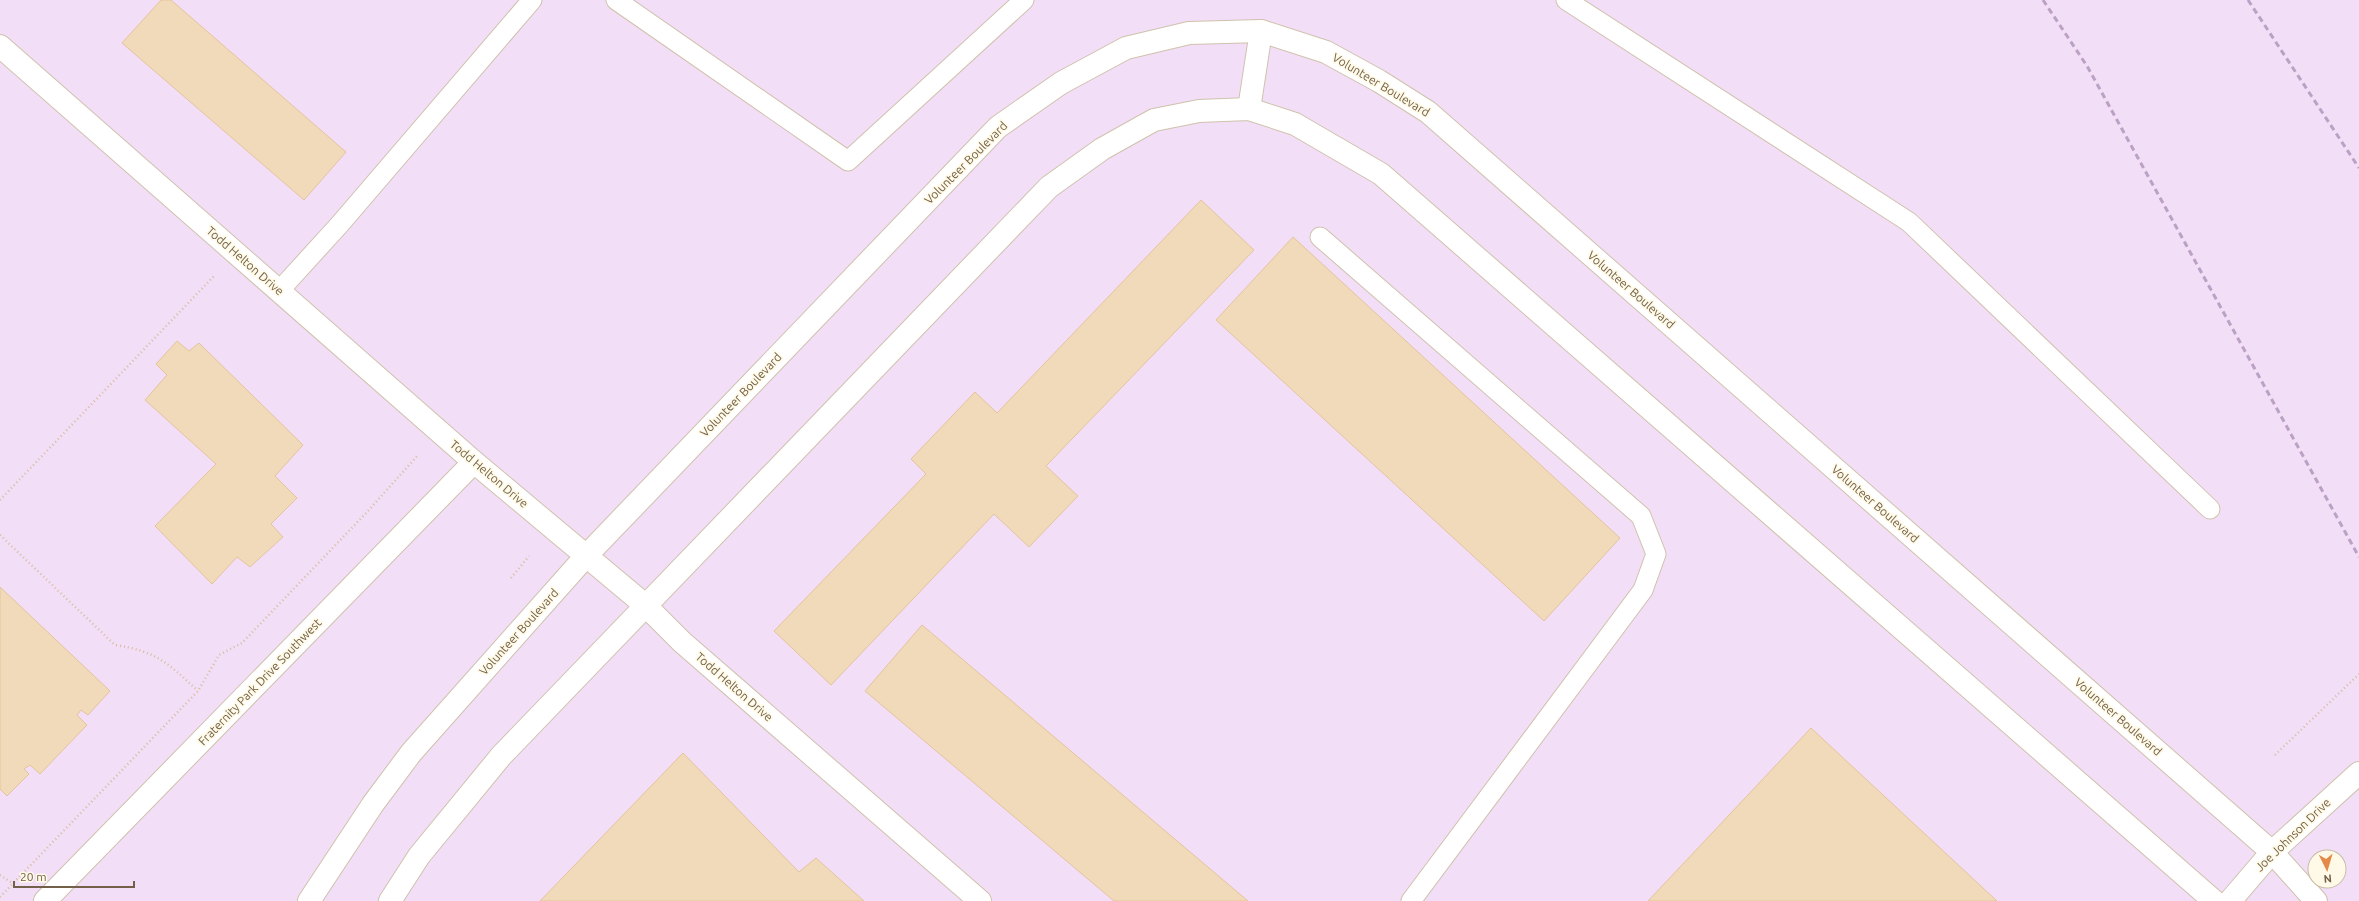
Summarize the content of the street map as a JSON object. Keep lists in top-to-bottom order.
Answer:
{
  "streets": {
    "street": [
      "Volunteer Boulevard",
      "Todd Helton Drive",
      "Fraternity Park Drive Southwest",
      "Joe Johnson Drive"
    ]
  },
  "crossings": [
    ["Volunteer Boulevard", "Todd Helton Drive"],
    ["Volunteer Boulevard", "Joe Johnson Drive"],
    ["Todd Helton Drive", "Fraternity Park Drive Southwest"]
  ],
  "scale_bar": "20 m",
  "north": "bottom"
}
